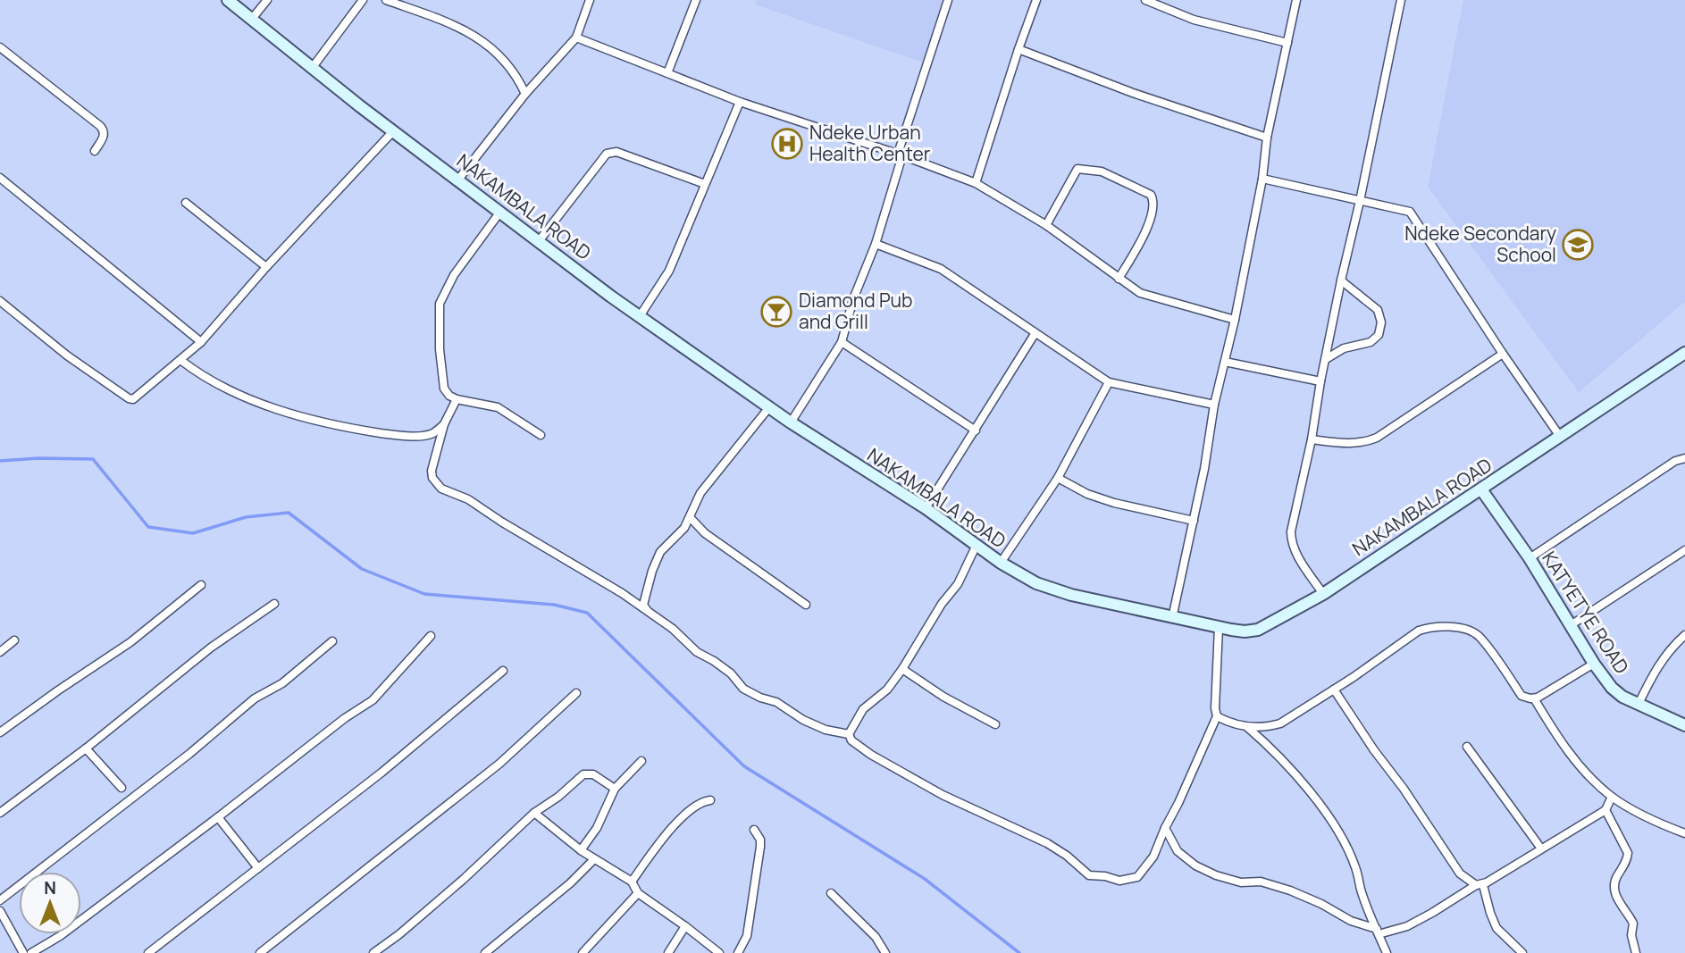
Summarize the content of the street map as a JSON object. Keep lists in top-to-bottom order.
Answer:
{
  "streets": {
    "main road": ["NAKAMBALA ROAD", "KATYETYE ROAD"]
  },
  "crossings": [
    ["NAKAMBALA ROAD", "KATYETYE ROAD"]
  ],
  "places": {
    "hospital": ["Ndeke Urban Health Center"],
    "school or university": ["Ndeke Secondary School"],
    "bar": ["Diamond Pub and Grill"]
  },
  "north": "top"
}
